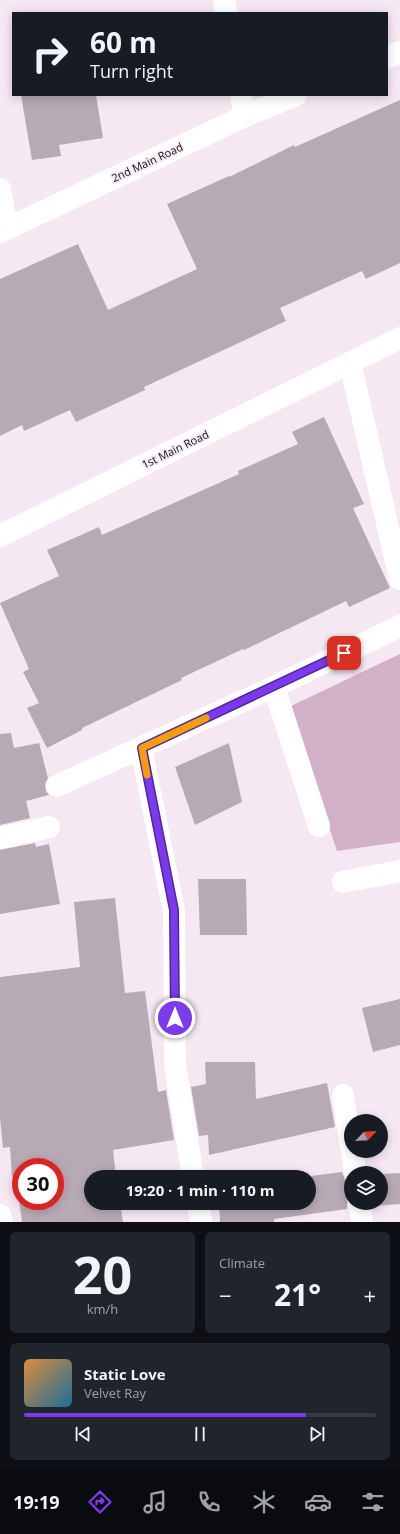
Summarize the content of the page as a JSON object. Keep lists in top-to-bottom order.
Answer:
{
  "streets": {
    "street": ["2nd Main Road", "1st Main Road"]
  },
  "north": "top right",
  "page": {
    "turn": ["60 m", "Turn right"],
    "limit": "30",
    "trip": "19:20 · 1 min · 110 m",
    "tile": [
      ["20", "km/h"],
      "Climate"
    ],
    "heat": ["−", "21°", "+"],
    "song": ["Static Love", "Velvet Ray"],
    "tabs": "19:19"
  }
}
